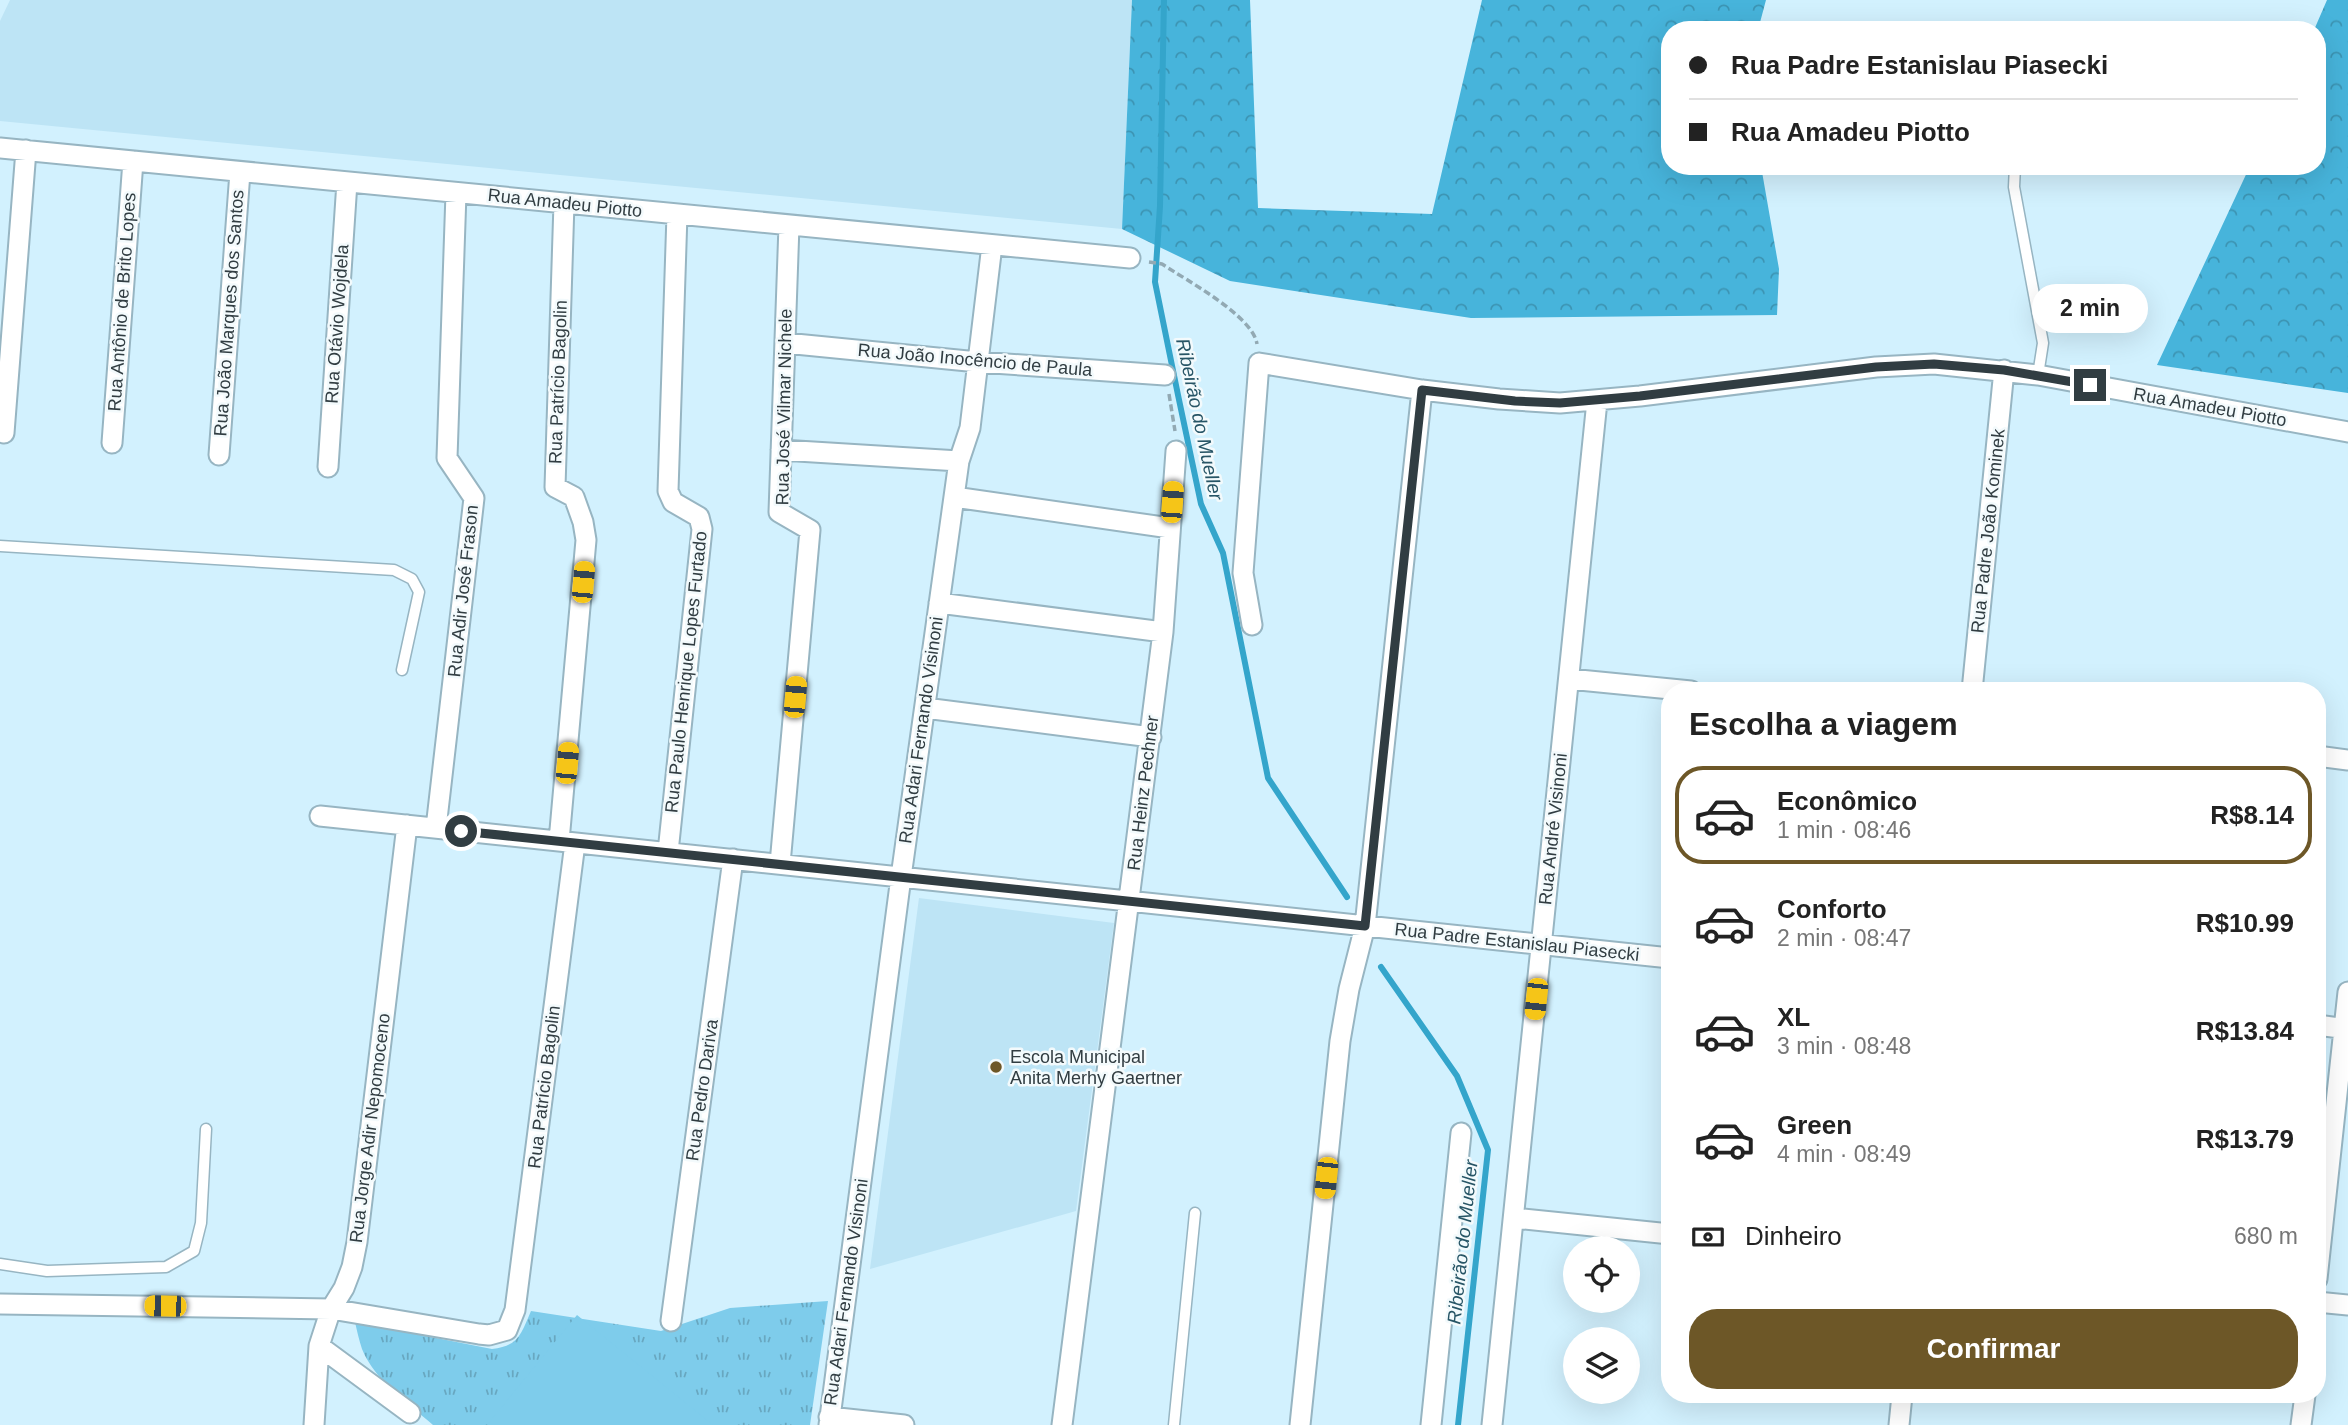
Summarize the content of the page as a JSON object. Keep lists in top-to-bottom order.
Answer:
{
  "streets": {
    "street": [
      "Rua Amadeu Piotto",
      "Rua Antônio de Brito Lopes",
      "Rua João Marques dos Santos",
      "Rua Otávio Wojdela",
      "Rua João Inocêncio de Paula",
      "Rua Patrício Bagolin",
      "Rua José Vilmar Nichele",
      "Rua Padre João Kominek",
      "Rua Adir José Frason",
      "Rua Paulo Henrique Lopes Furtado",
      "Rua Adari Fernando Visinoni",
      "Rua Heinz Pechner",
      "Rua André Visinoni",
      "Rua Padre Estanislau Piasecki",
      "Rua Pedro Dariva",
      "Rua Jorge Adir Nepomoceno"
    ]
  },
  "crossings": [
    ["Rua Amadeu Piotto", "Rua Antônio de Brito Lopes"],
    ["Rua Amadeu Piotto", "Rua João Marques dos Santos"],
    ["Rua Amadeu Piotto", "Rua Otávio Wojdela"],
    ["Rua Amadeu Piotto", "Rua Patrício Bagolin"],
    ["Rua Amadeu Piotto", "Rua José Vilmar Nichele"],
    ["Rua Amadeu Piotto", "Rua Padre João Kominek"],
    ["Rua Amadeu Piotto", "Rua Adir José Frason"],
    ["Rua Amadeu Piotto", "Rua Paulo Henrique Lopes Furtado"],
    ["Rua Amadeu Piotto", "Rua Adari Fernando Visinoni"],
    ["Rua Amadeu Piotto", "Rua André Visinoni"],
    ["Rua João Inocêncio de Paula", "Rua José Vilmar Nichele"],
    ["Rua João Inocêncio de Paula", "Rua Adari Fernando Visinoni"],
    ["Rua Patrício Bagolin", "Rua Padre Estanislau Piasecki"],
    ["Rua Patrício Bagolin", "Rua Jorge Adir Nepomoceno"],
    ["Rua José Vilmar Nichele", "Rua Padre Estanislau Piasecki"],
    ["Rua Adir José Frason", "Rua Padre Estanislau Piasecki"],
    ["Rua Paulo Henrique Lopes Furtado", "Rua Padre Estanislau Piasecki"],
    ["Rua Adari Fernando Visinoni", "Rua Padre Estanislau Piasecki"],
    ["Rua Heinz Pechner", "Rua Padre Estanislau Piasecki"],
    ["Rua André Visinoni", "Rua Padre Estanislau Piasecki"],
    ["Rua Padre Estanislau Piasecki", "Rua Pedro Dariva"],
    ["Rua Padre Estanislau Piasecki", "Rua Jorge Adir Nepomoceno"]
  ],
  "water": ["Ribeirão do Mueller"],
  "places": ["Escola Municipal Anita Merhy Gaertner"],
  "page": {
    "banner": ["Rua Padre Estanislau Piasecki", "Rua Amadeu Piotto"],
    "bubble": "2 min",
    "heading": "Escolha a viagem",
    "list": [
      {
        "name": "Econômico",
        "note": "1 min · 08:46",
        "value": "R$8.14"
      },
      {
        "name": "Conforto",
        "note": "2 min · 08:47",
        "value": "R$10.99"
      },
      {
        "name": "XL",
        "note": "3 min · 08:48",
        "value": "R$13.84"
      },
      {
        "name": "Green",
        "note": "4 min · 08:49",
        "value": "R$13.79"
      }
    ],
    "pay": ["Dinheiro", "680 m"],
    "buttons": "Confirmar"
  }
}
